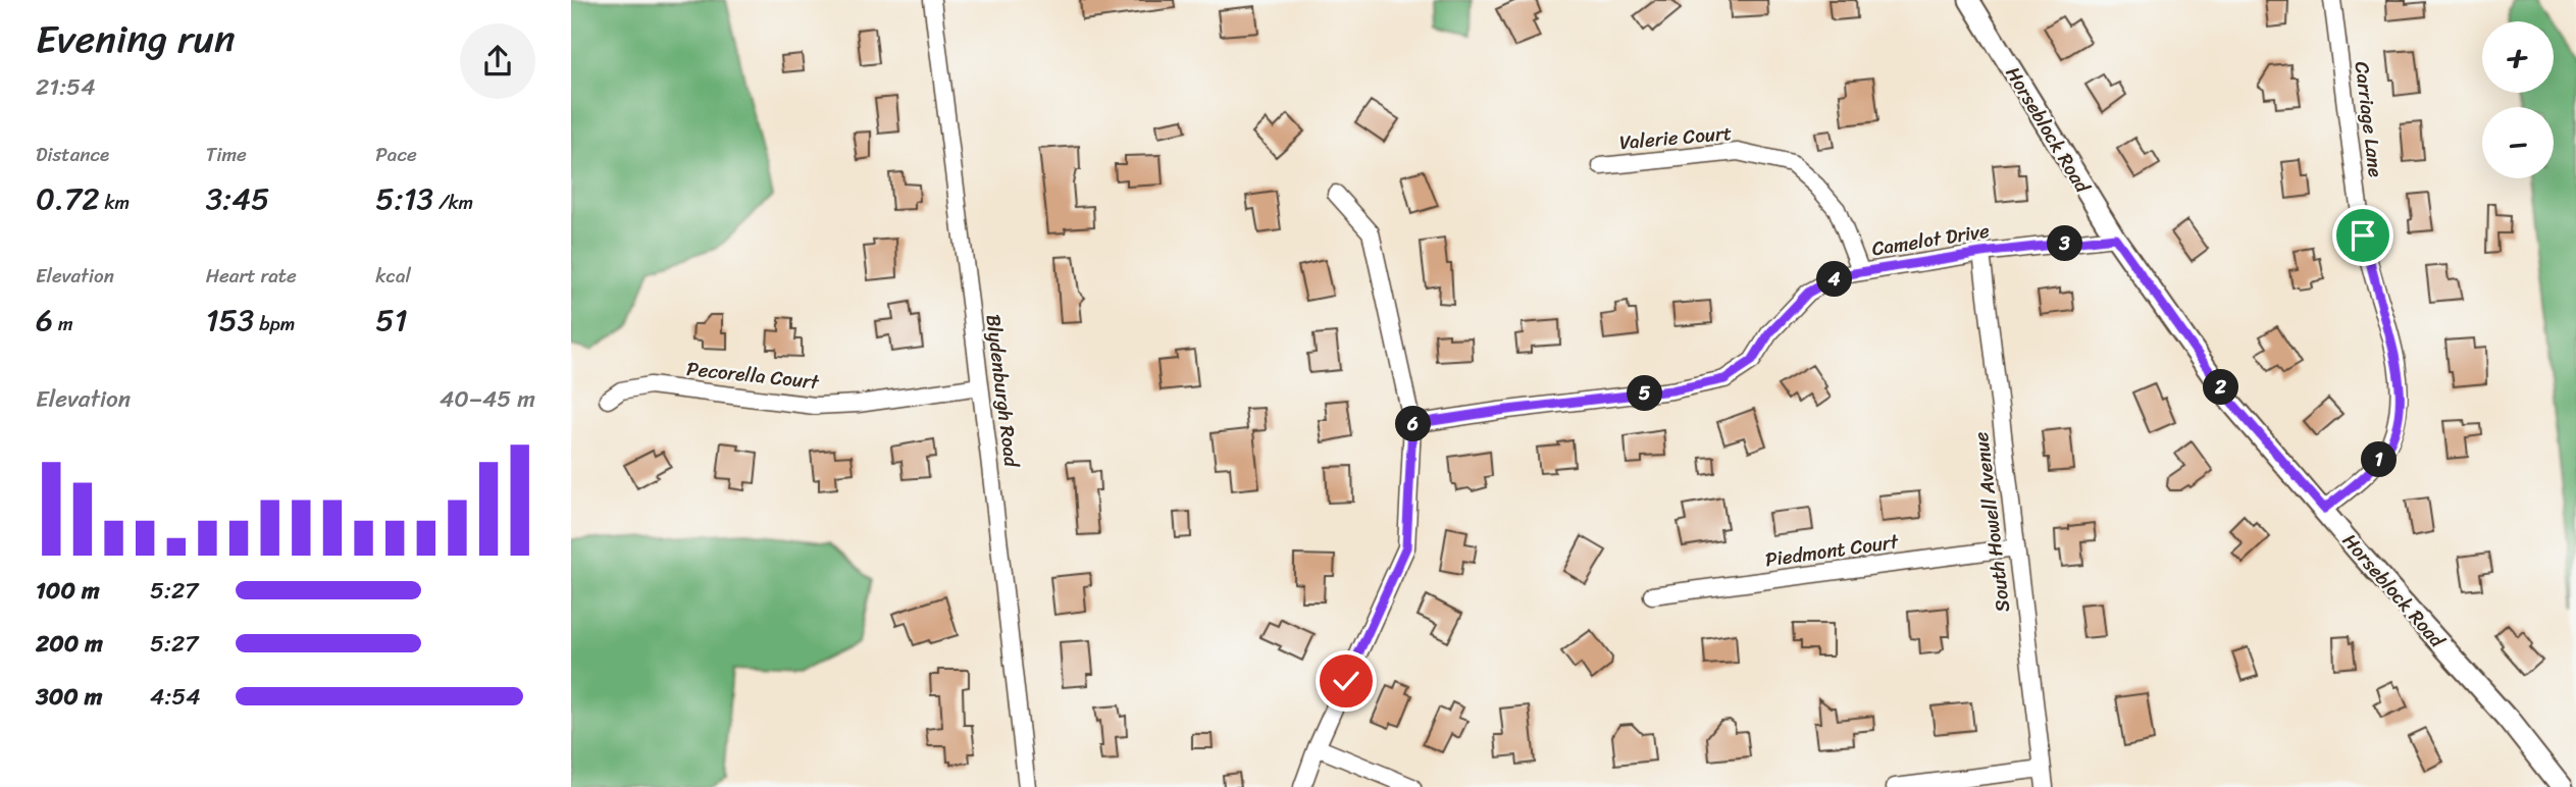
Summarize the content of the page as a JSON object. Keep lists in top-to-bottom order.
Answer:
{
  "streets": {
    "street": [
      "Carriage Lane",
      "Horseblock Road",
      "Valerie Court",
      "Camelot Drive",
      "Pecorella Court",
      "Blydenburgh Road",
      "South Howell Avenue",
      "Piedmont Court"
    ]
  },
  "crossings": [
    ["Carriage Lane", "Horseblock Road"],
    ["Horseblock Road", "Camelot Drive"],
    ["Valerie Court", "Camelot Drive"],
    ["Camelot Drive", "South Howell Avenue"],
    ["Pecorella Court", "Blydenburgh Road"],
    ["South Howell Avenue", "Piedmont Court"]
  ],
  "page": {
    "heading": ["Evening run", "21:54"],
    "map_buttons": ["+", "−"],
    "stats": [
      ["Distance", "0.72 km"],
      ["Time", "3:45"],
      ["Pace", "5:13 /km"],
      ["Elevation", "6 m"],
      ["Heart rate", "153 bpm"],
      ["kcal", "51"]
    ],
    "pins": [
      "3",
      "4",
      "2",
      "5",
      "6",
      "1"
    ],
    "chart": ["Elevation", "40–45 m"],
    "list": [
      {
        "name": "100 m",
        "note": "5:27"
      },
      {
        "name": "200 m",
        "note": "5:27"
      },
      {
        "name": "300 m",
        "note": "4:54"
      }
    ]
  }
}
